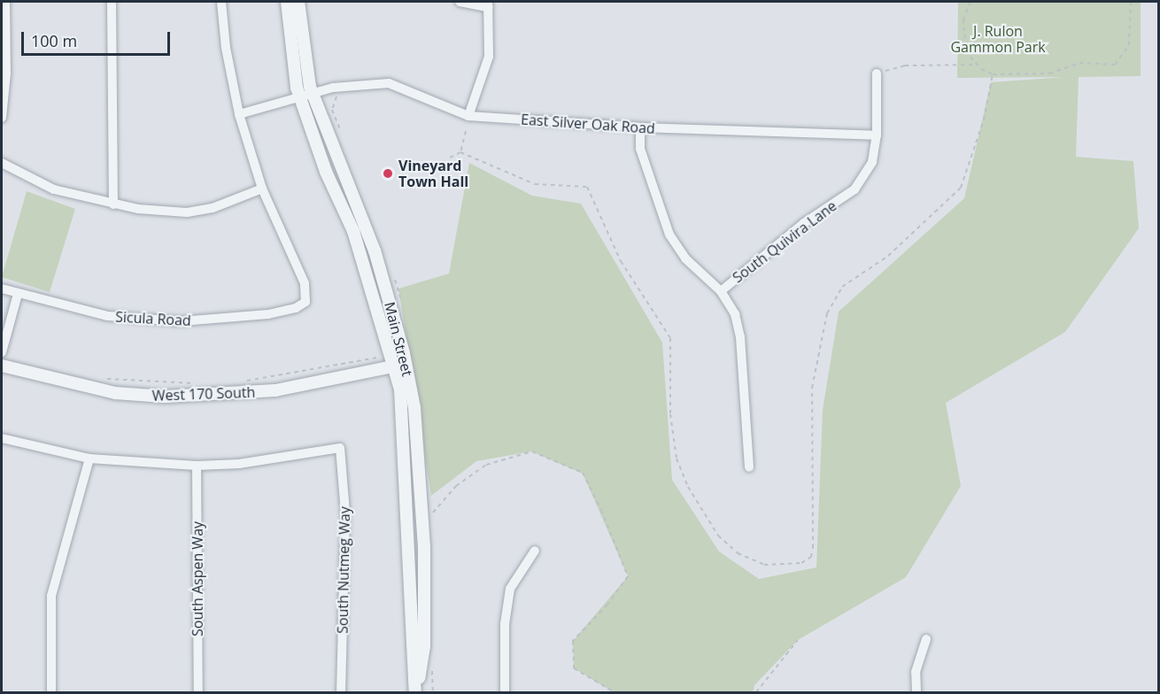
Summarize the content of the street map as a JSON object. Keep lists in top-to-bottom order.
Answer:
{
  "streets": {
    "street": [
      "East Silver Oak Road",
      "South Quivira Lane",
      "Sicula Road",
      "Main Street",
      "West 170 South",
      "South Nutmeg Way",
      "South Aspen Way"
    ]
  },
  "crossings": [
    ["East Silver Oak Road", "South Quivira Lane"],
    ["East Silver Oak Road", "Main Street"],
    ["Main Street", "West 170 South"],
    ["South Nutmeg Way", "South Aspen Way"]
  ],
  "parks": ["J. Rulon Gammon Park"],
  "places": ["Vineyard Town Hall"],
  "scale_bar": "100 m"
}
